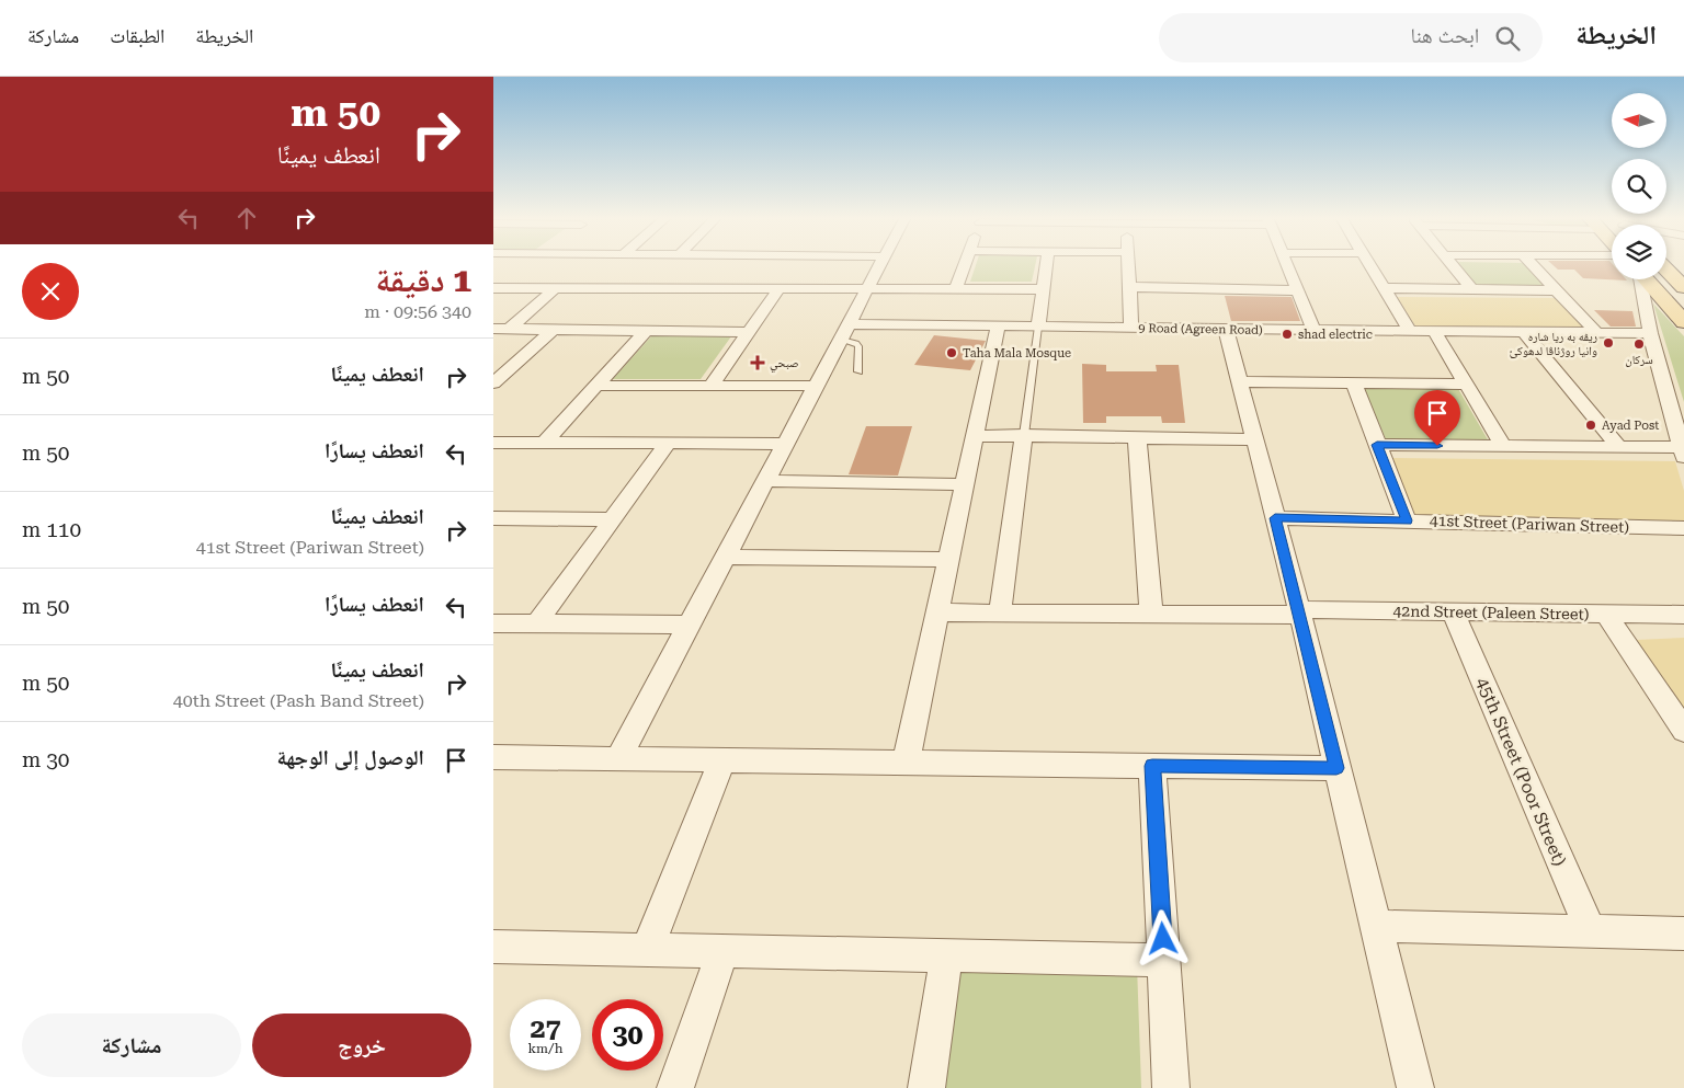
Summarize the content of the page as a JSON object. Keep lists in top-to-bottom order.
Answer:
{
  "streets": {
    "street": [
      "9 Road (Agreen Road)",
      "41st Street (Pariwan Street)",
      "42nd Street (Paleen Street)",
      "45th Street (Poor Street)"
    ]
  },
  "crossings": [
    ["42nd Street (Paleen Street)", "45th Street (Poor Street)"]
  ],
  "places": {
    "other": [
      "shad electric",
      "ريڤه به ريا شاره وانيا روژئاڤا لدهوكئ",
      "سركان",
      "Taha Mala Mosque",
      "Ayad Post"
    ],
    "health": ["صبحي"]
  },
  "north": "left",
  "page": {
    "header": "الخريطة",
    "search": "ابحث هنا",
    "nav": ["الخريطة", "الطبقات", "مشاركة"],
    "turn": ["50 m", "انعطف يمينًا"],
    "heading": ["1 دقيقة", "340 m · 09:56"],
    "list": [
      {
        "name": "انعطف يمينًا",
        "value": "50 m"
      },
      {
        "name": "انعطف يسارًا",
        "value": "50 m"
      },
      {
        "name": "انعطف يمينًا",
        "note": "41st Street (Pariwan Street)",
        "value": "110 m"
      },
      {
        "name": "انعطف يسارًا",
        "value": "50 m"
      },
      {
        "name": "انعطف يمينًا",
        "note": "40th Street (Pash Band Street)",
        "value": "50 m"
      },
      {
        "name": "الوصول إلى الوجهة",
        "value": "30 m"
      }
    ],
    "speed": "27 km/h",
    "limit": "30",
    "buttons": ["خروج", "مشاركة"]
  }
}
